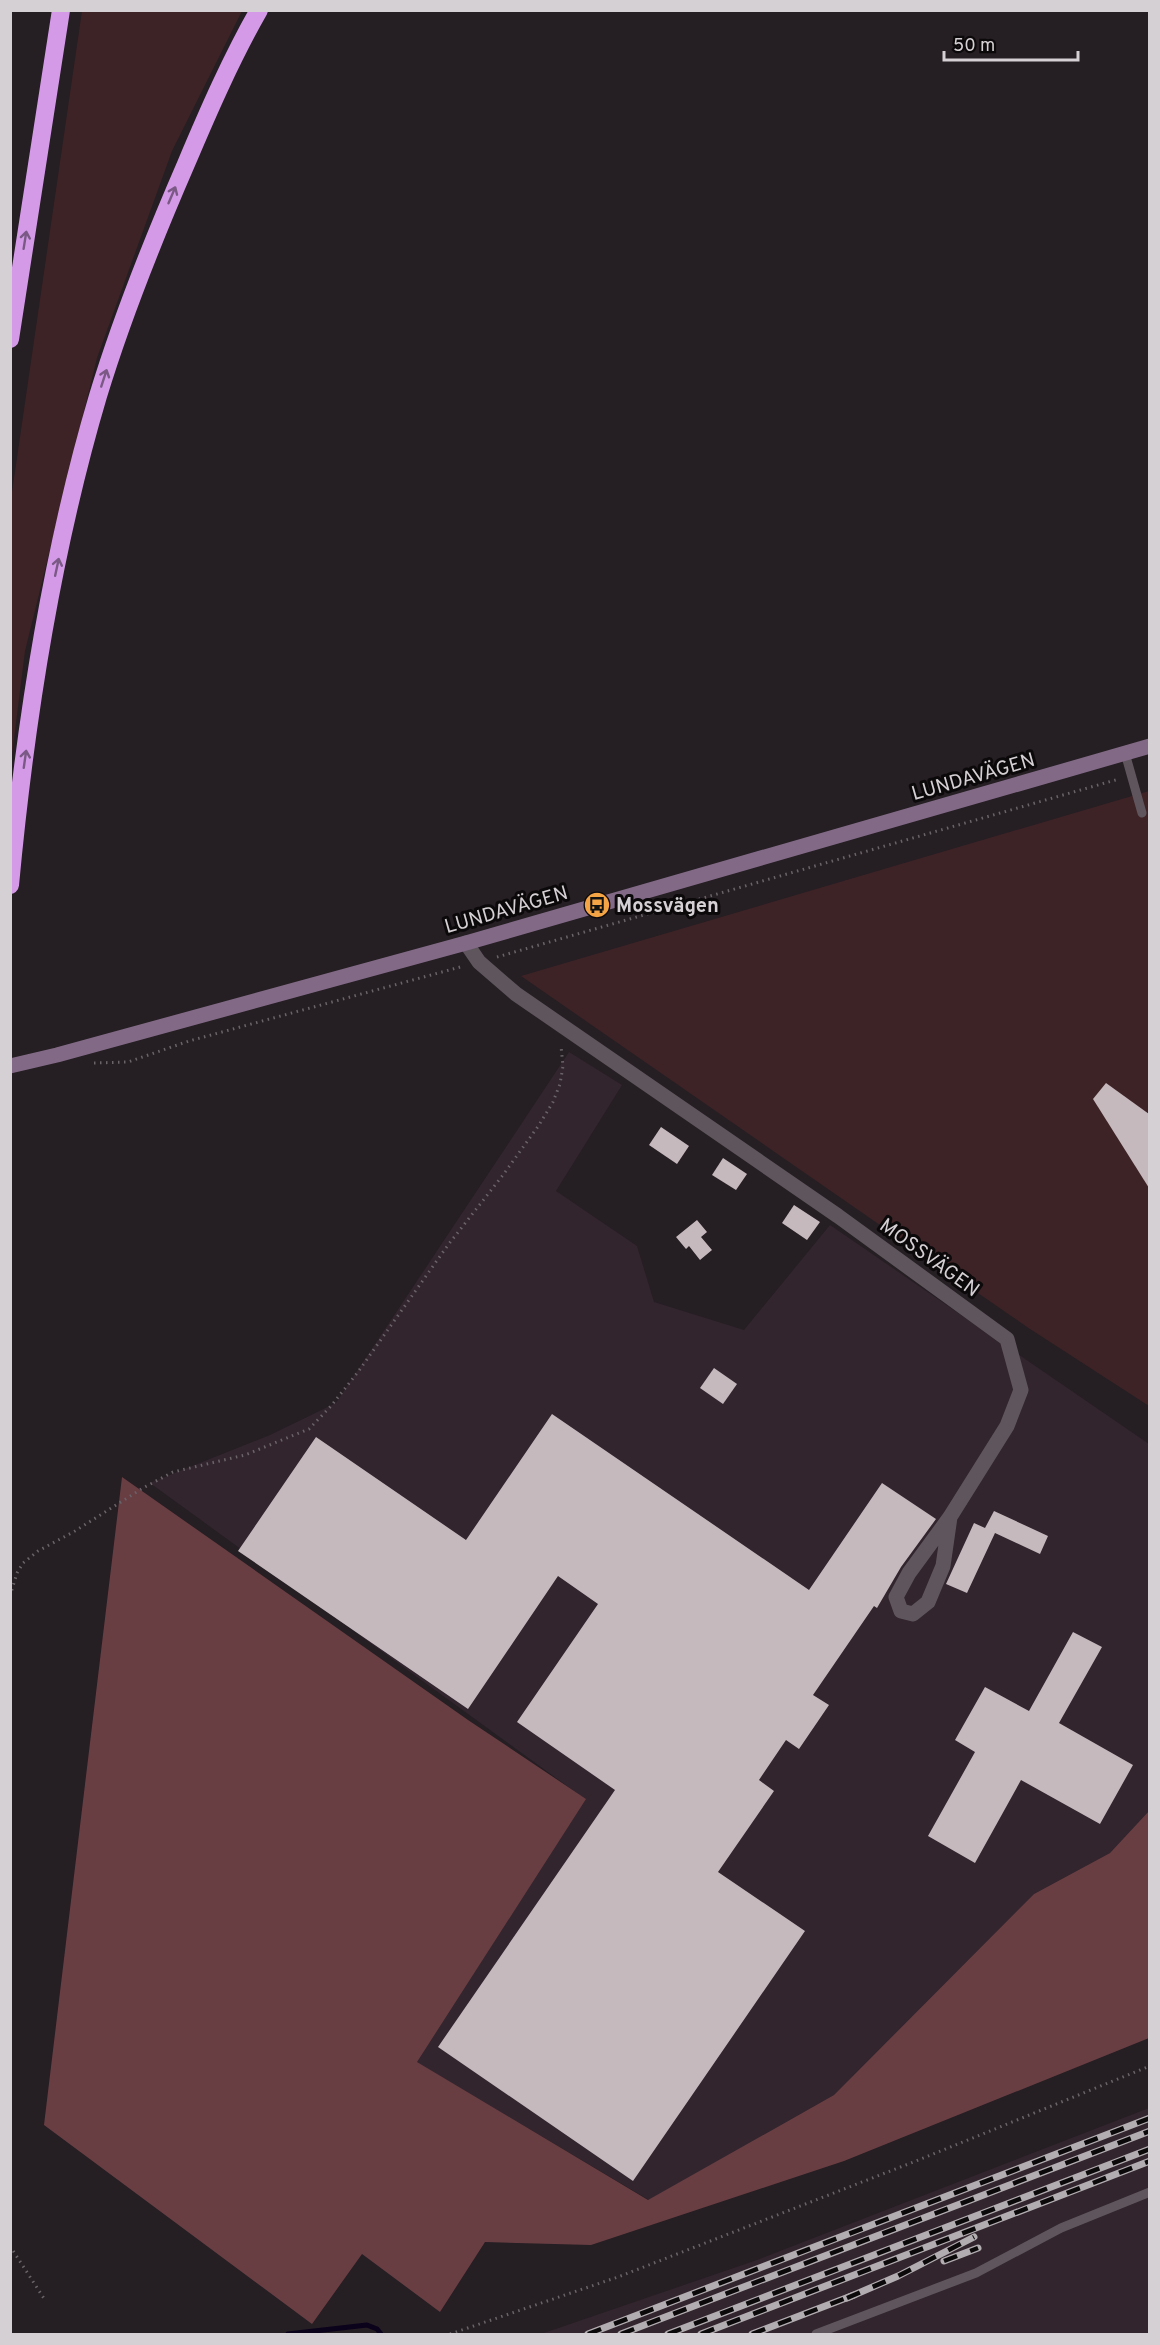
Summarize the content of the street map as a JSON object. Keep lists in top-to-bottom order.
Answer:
{
  "streets": {
    "main road": ["LUNDAVÄGEN"],
    "street": ["MOSSVÄGEN"]
  },
  "crossings": [
    ["LUNDAVÄGEN", "MOSSVÄGEN"]
  ],
  "places": {
    "bus stop": ["Mossvägen"]
  },
  "scale_bar": "50 m"
}
